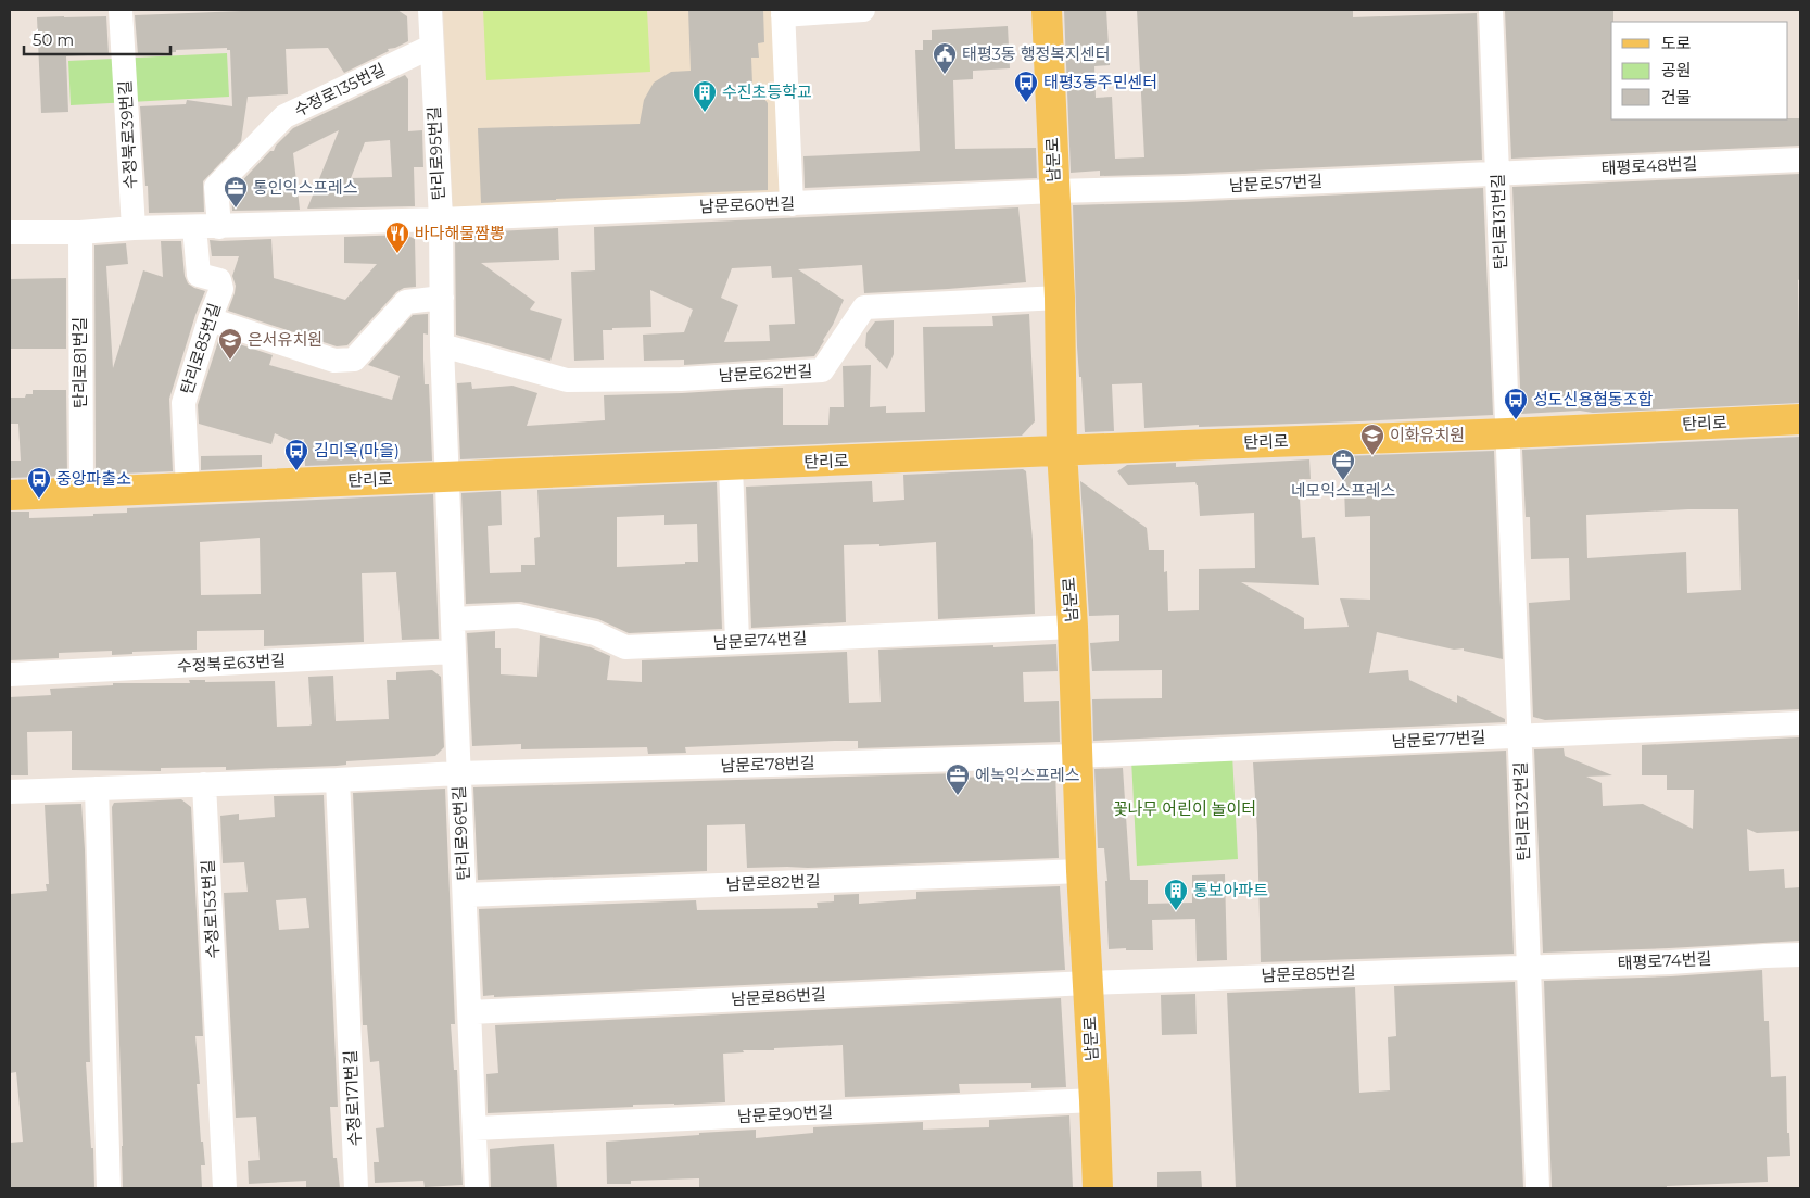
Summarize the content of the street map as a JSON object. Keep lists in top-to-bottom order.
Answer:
{
  "streets": {
    "main road": ["남문로", "탄리로"],
    "street": [
      "수정로135번길",
      "수정북로39번길",
      "탄리로95번길",
      "태평로48번길",
      "남문로57번길",
      "남문로60번길",
      "탄리로131번길",
      "탄리로85번길",
      "탄리로81번길",
      "남문로62번길",
      "남문로74번길",
      "수정북로63번길",
      "남문로77번길",
      "남문로78번길",
      "탄리로132번길",
      "탄리로96번길",
      "남문로82번길",
      "수정로153번길",
      "태평로74번길",
      "남문로85번길",
      "남문로86번길",
      "수정로171번길",
      "남문로90번길"
    ]
  },
  "crossings": [
    ["수정로135번길", "탄리로95번길"],
    ["수정로135번길", "탄리로85번길"],
    ["탄리로95번길", "남문로60번길"],
    ["탄리로95번길", "남문로62번길"],
    ["탄리로95번길", "탄리로"],
    ["탄리로95번길", "탄리로96번길"],
    ["남문로", "남문로57번길"],
    ["남문로", "남문로60번길"],
    ["남문로", "남문로62번길"],
    ["남문로", "탄리로"],
    ["남문로", "남문로74번길"],
    ["남문로", "남문로77번길"],
    ["남문로", "남문로78번길"],
    ["남문로", "남문로82번길"],
    ["남문로", "남문로85번길"],
    ["남문로", "남문로86번길"],
    ["남문로", "남문로90번길"],
    ["태평로48번길", "남문로57번길"],
    ["태평로48번길", "탄리로131번길"],
    ["남문로57번길", "남문로60번길"],
    ["남문로57번길", "탄리로131번길"],
    ["탄리로131번길", "탄리로"],
    ["탄리로131번길", "탄리로132번길"],
    ["탄리로85번길", "탄리로"],
    ["탄리로81번길", "탄리로"],
    ["탄리로", "탄리로132번길"],
    ["탄리로", "탄리로96번길"],
    ["남문로74번길", "탄리로96번길"],
    ["수정북로63번길", "탄리로96번길"],
    ["남문로77번길", "남문로78번길"],
    ["남문로77번길", "탄리로132번길"],
    ["남문로78번길", "탄리로96번길"],
    ["탄리로132번길", "태평로74번길"],
    ["탄리로132번길", "남문로85번길"],
    ["탄리로96번길", "남문로82번길"],
    ["탄리로96번길", "남문로86번길"],
    ["탄리로96번길", "남문로90번길"],
    ["태평로74번길", "남문로85번길"],
    ["남문로85번길", "남문로86번길"]
  ],
  "parks": ["꽃나무 어린이 놀이터"],
  "places": {
    "public building": ["태평3동 행정복지센터"],
    "bus stop": [
      "태평3동주민센터",
      "성도신용협동조합",
      "김미옥(마을)",
      "중앙파출소"
    ],
    "building": ["수진초등학교", "통보아파트"],
    "office": ["통인익스프레스", "네모익스프레스", "에녹익스프레스"],
    "restaurant": ["바다해물짬뽕"],
    "school or university": ["은서유치원", "이화유치원"]
  },
  "legend": ["도로", "공원", "건물"],
  "scale_bar": "50 m"
}
